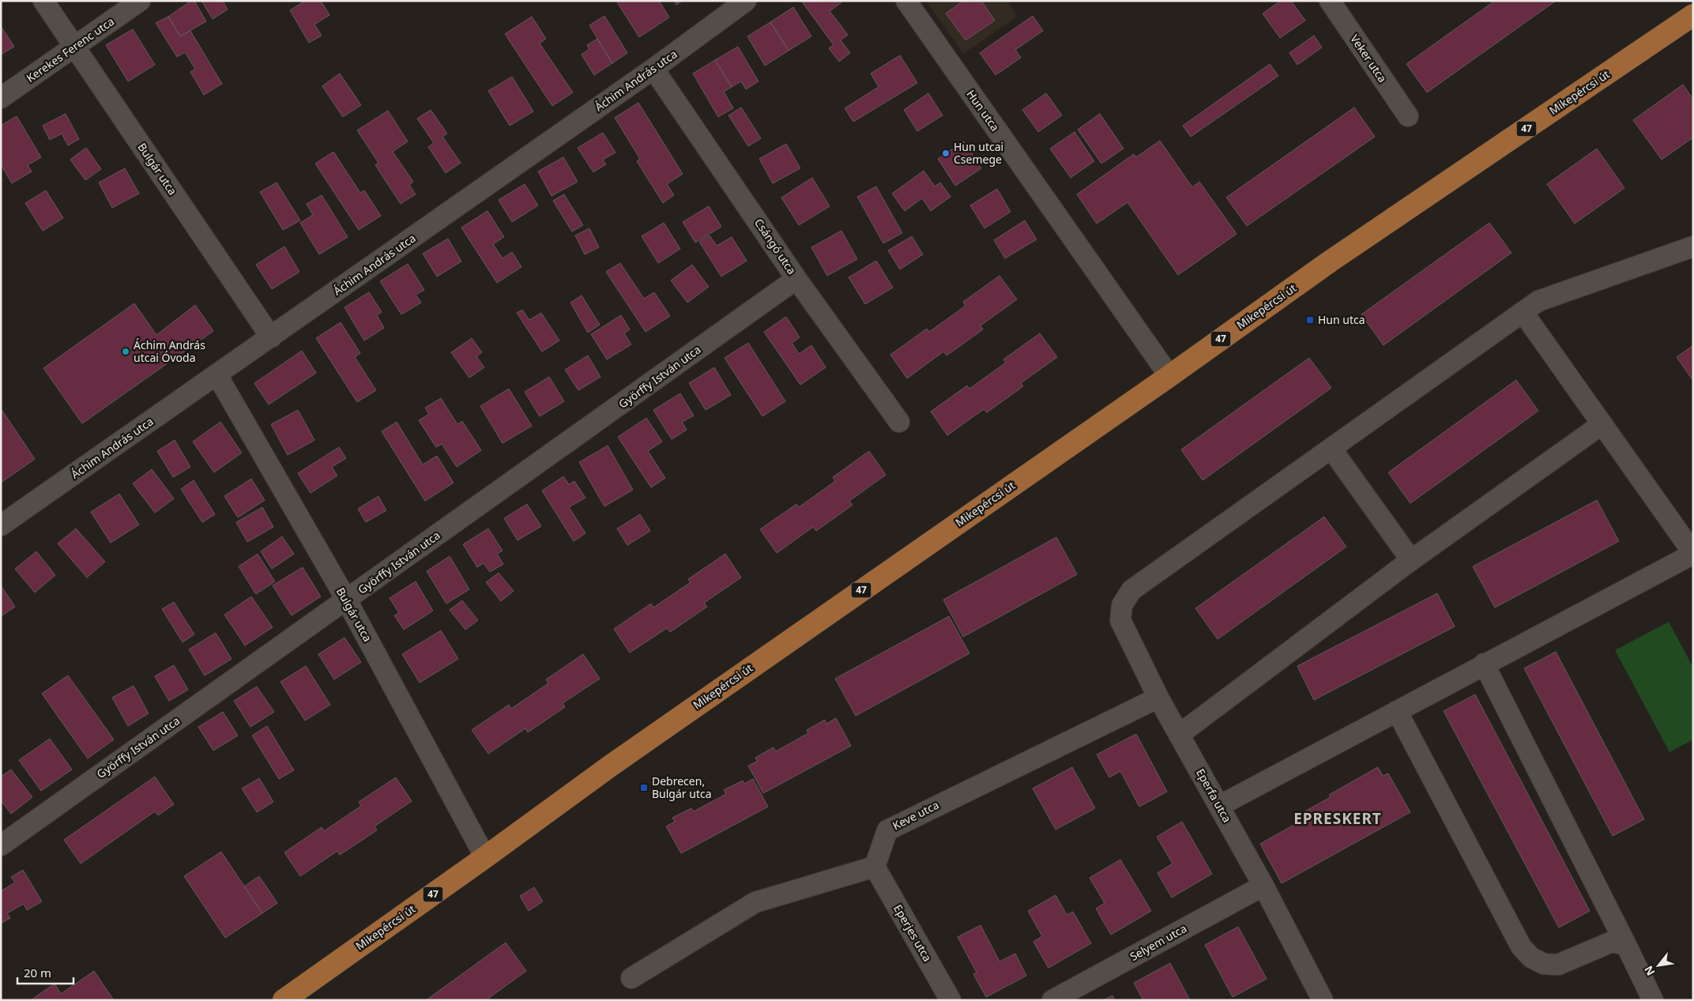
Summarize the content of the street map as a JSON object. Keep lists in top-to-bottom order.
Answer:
{
  "streets": {
    "main road": ["Mikepércsi út", "47"],
    "street": [
      "Kerekes Ferenc utca",
      "Veker utca",
      "Áchim András utca",
      "Hun utca",
      "Bulgár utca",
      "Csángó utca",
      "Györffy István utca",
      "Eperfa utca",
      "Keve utca",
      "Eperjes utca",
      "Selyem utca"
    ]
  },
  "crossings": [
    ["Kerekes Ferenc utca", "Bulgár utca"],
    ["Áchim András utca", "Bulgár utca"],
    ["Áchim András utca", "Csángó utca"],
    ["Mikepércsi út", "Hun utca"],
    ["Mikepércsi út", "Bulgár utca"],
    ["Bulgár utca", "Györffy István utca"],
    ["Csángó utca", "Györffy István utca"],
    ["Eperfa utca", "Keve utca"],
    ["Eperfa utca", "Selyem utca"],
    ["Keve utca", "Eperjes utca"]
  ],
  "districts": ["EPRESKERT"],
  "places": {
    "other": ["Hun utcai Csemege", "Áchim András utcai Óvoda"],
    "transit": ["Hun utca", "Debrecen, Bulgár utca"]
  },
  "scale_bar": "20 m",
  "north": "bottom left"
}
